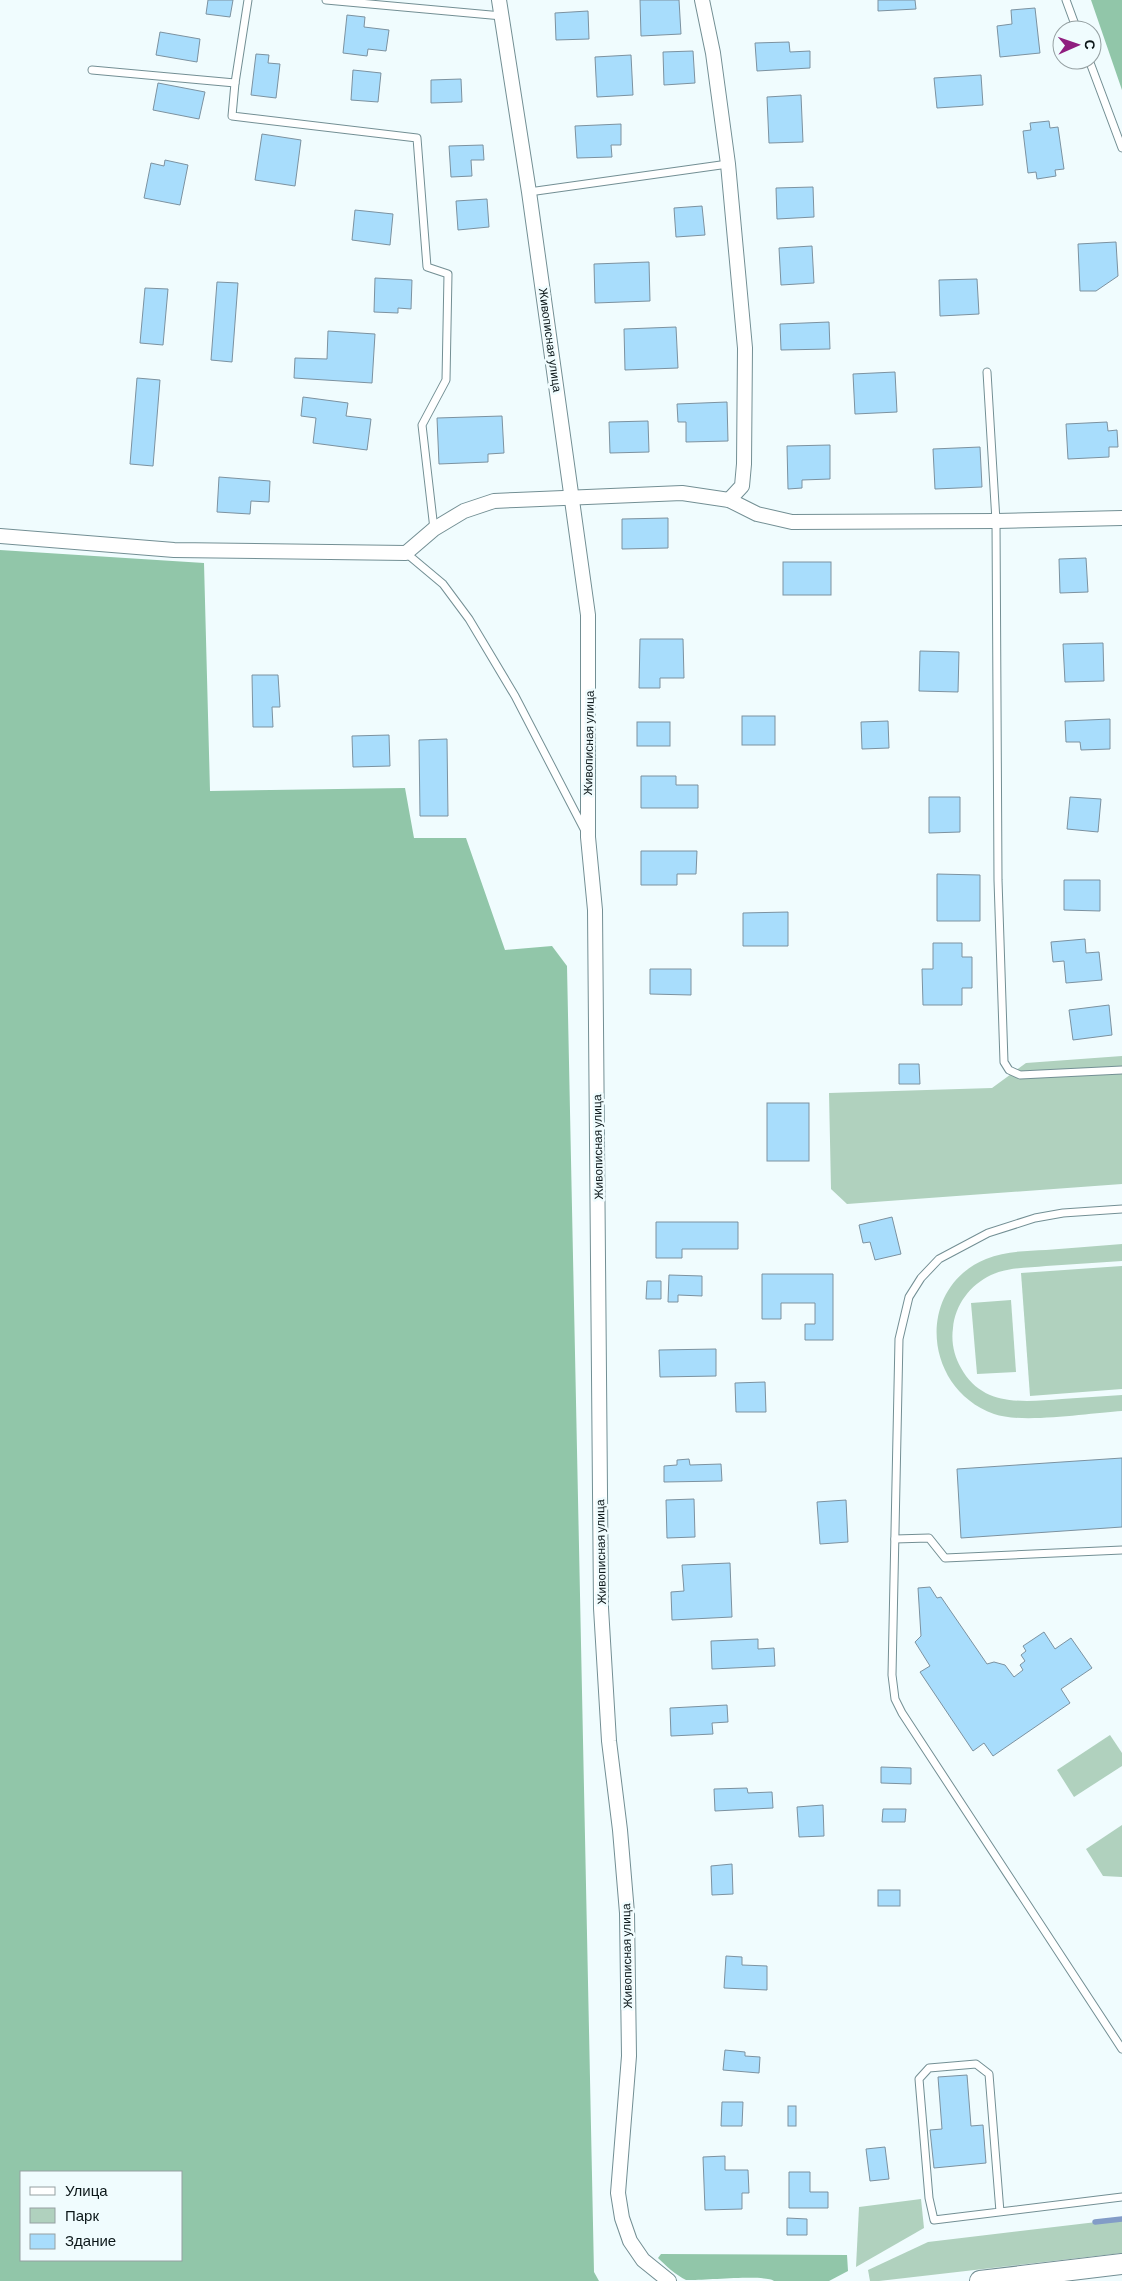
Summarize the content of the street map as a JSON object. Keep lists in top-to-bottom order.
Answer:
{
  "streets": {
    "street": ["Живописная улица"]
  },
  "legend": ["Улица", "Парк", "Здание"],
  "north": "right"
}
